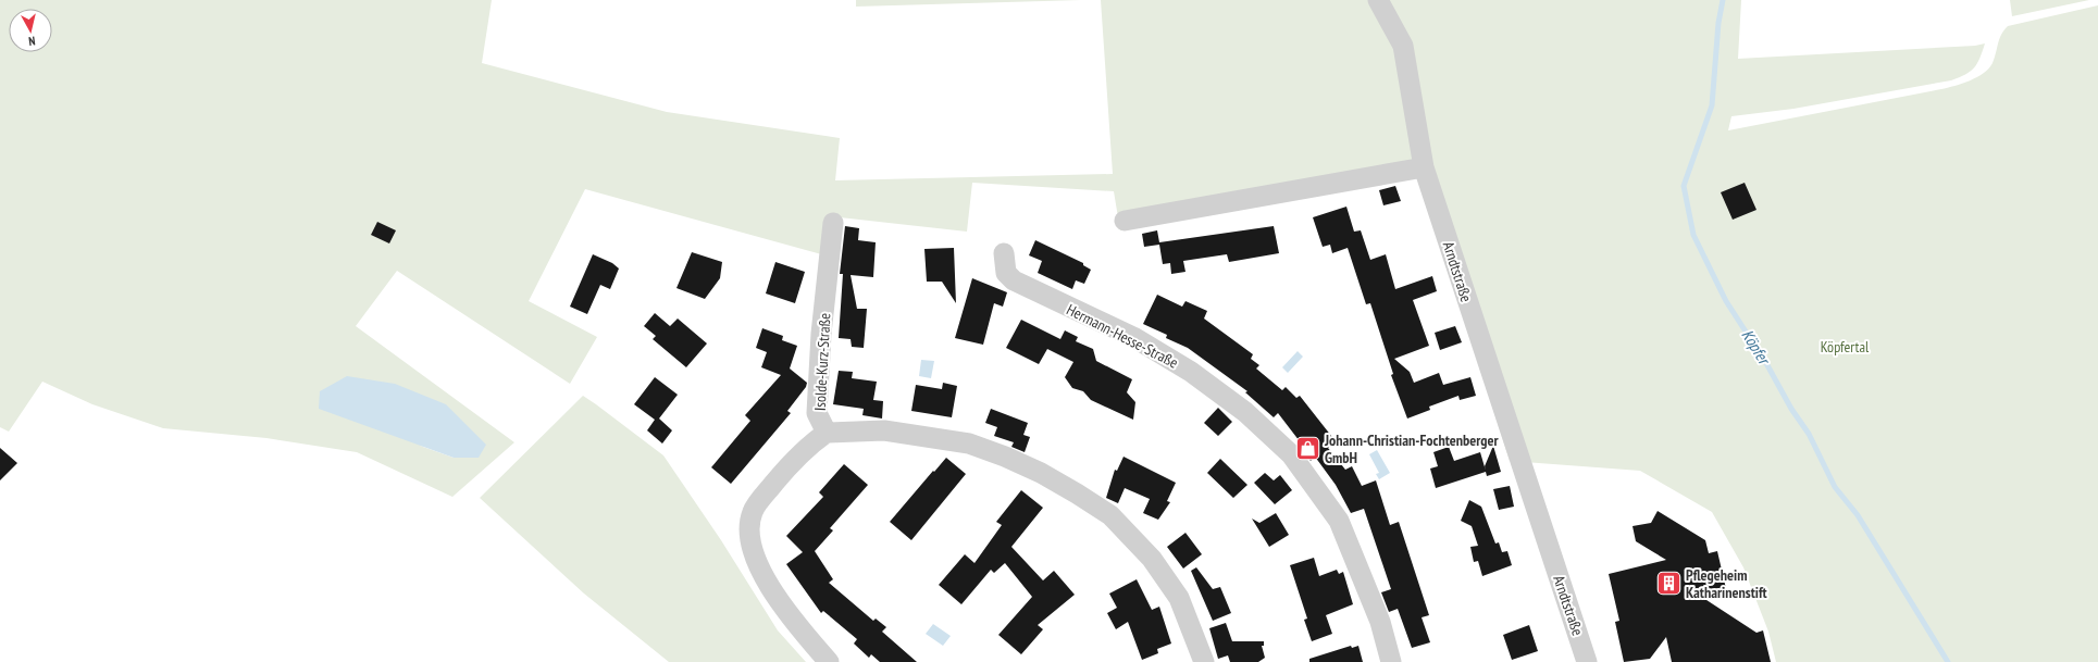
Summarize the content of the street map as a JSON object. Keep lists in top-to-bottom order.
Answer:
{
  "streets": {
    "street": ["Arndtstraße", "Hermann-Hesse-Straße", "Isolde-Kurz-Straße"]
  },
  "water": ["Köpfer"],
  "parks": ["Köpfertal"],
  "places": {
    "shop": ["Johann-Christian-Fochtenberger GmbH"],
    "building": ["Pflegeheim Katharinenstift"]
  },
  "north": "bottom"
}
